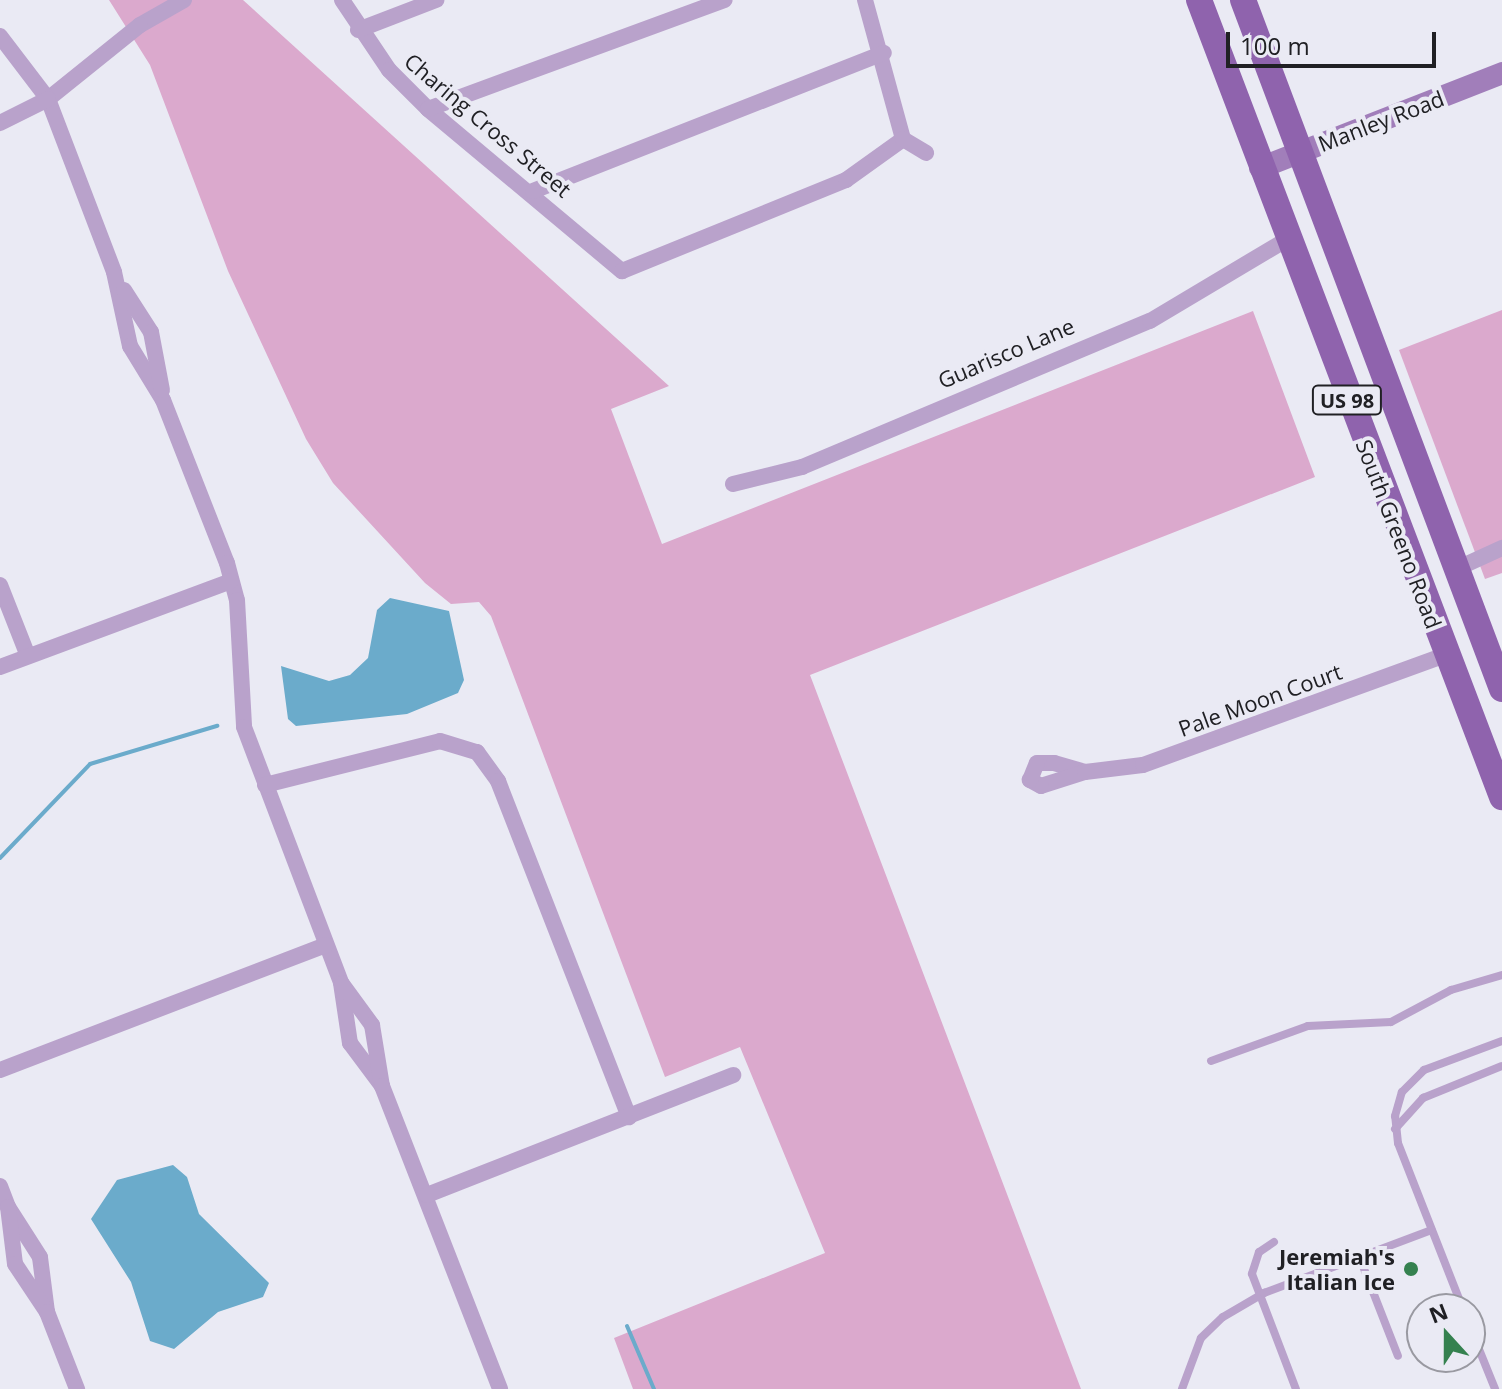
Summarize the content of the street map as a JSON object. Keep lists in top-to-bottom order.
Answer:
{
  "streets": {
    "main road": ["US 98", "South Greeno Road"],
    "street": [
      "Manley Road",
      "Charing Cross Street",
      "Guarisco Lane",
      "Pale Moon Court"
    ]
  },
  "crossings": [
    ["Manley Road", "South Greeno Road"],
    ["Guarisco Lane", "South Greeno Road"],
    ["South Greeno Road", "Pale Moon Court"]
  ],
  "places": ["Jeremiah's Italian Ice"],
  "scale_bar": "100 m",
  "north": "top"
}
